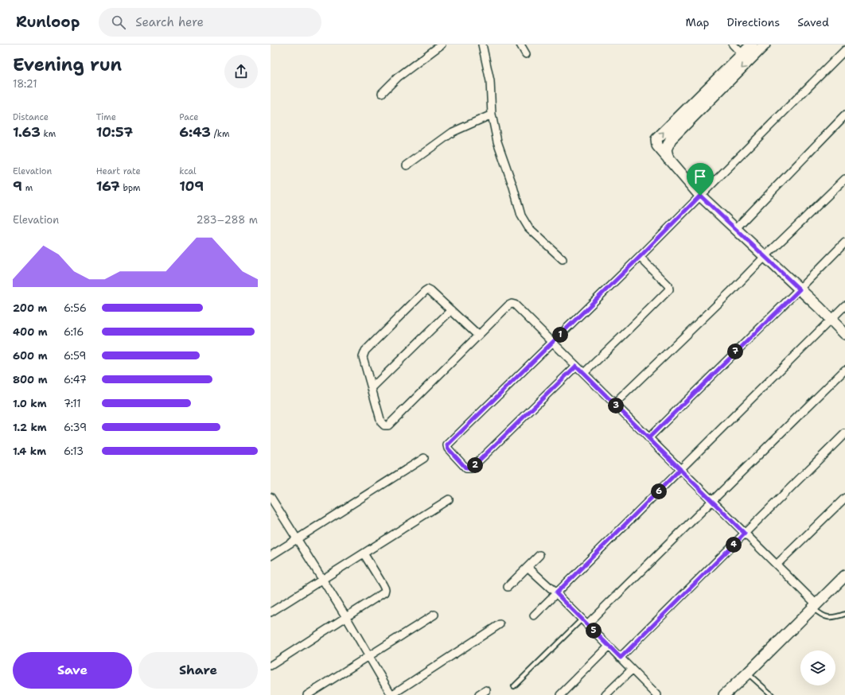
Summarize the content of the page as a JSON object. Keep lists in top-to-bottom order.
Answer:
{
  "page": {
    "header": "Runloop",
    "search": "Search here",
    "nav": ["Map", "Directions", "Saved"],
    "heading": ["Evening run", "18:21"],
    "stats": [
      ["Distance", "1.63 km"],
      ["Time", "10:57"],
      ["Pace", "6:43 /km"],
      ["Elevation", "9 m"],
      ["Heart rate", "167 bpm"],
      ["kcal", "109"]
    ],
    "chart": ["Elevation", "283–288 m"],
    "list": [
      {
        "name": "200 m",
        "note": "6:56"
      },
      {
        "name": "400 m",
        "note": "6:16"
      },
      {
        "name": "600 m",
        "note": "6:59"
      },
      {
        "name": "800 m",
        "note": "6:47"
      },
      {
        "name": "1.0 km",
        "note": "7:11"
      },
      {
        "name": "1.2 km",
        "note": "6:39"
      },
      {
        "name": "1.4 km",
        "note": "6:13"
      }
    ],
    "pins": [
      "1",
      "7",
      "3",
      "2",
      "6",
      "4",
      "5"
    ],
    "buttons": ["Save", "Share"]
  }
}
